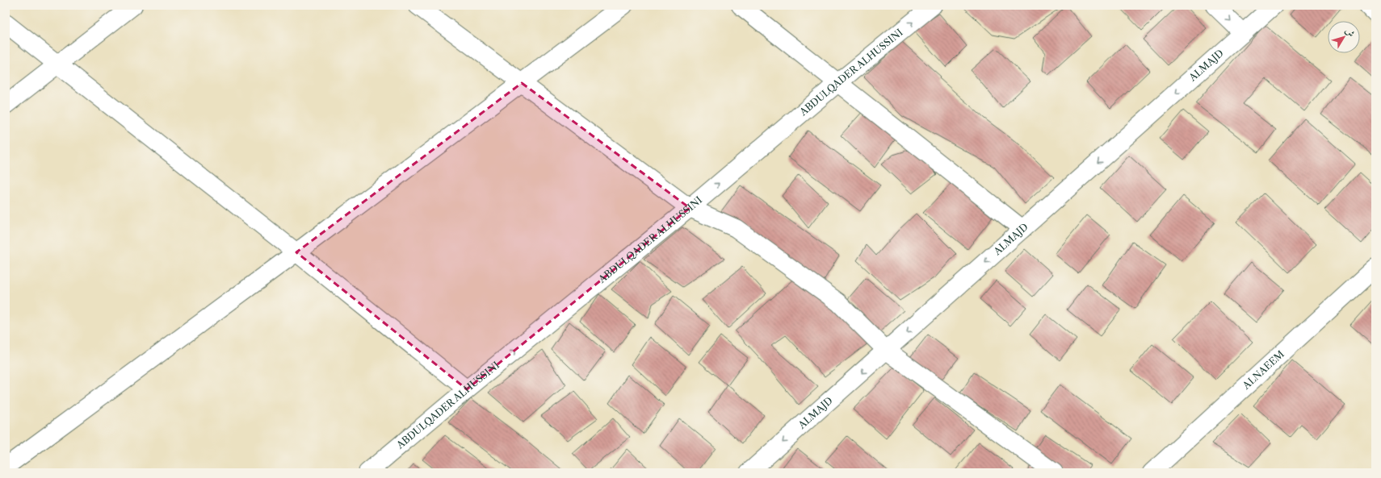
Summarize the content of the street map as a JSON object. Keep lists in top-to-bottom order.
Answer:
{
  "streets": {
    "street": ["ALMAJD", "ABDULQADER ALHUSSINI", "ALNAEEM"]
  },
  "one_way": ["ALMAJD", "ABDULQADER ALHUSSINI"],
  "north": "top right"
}
